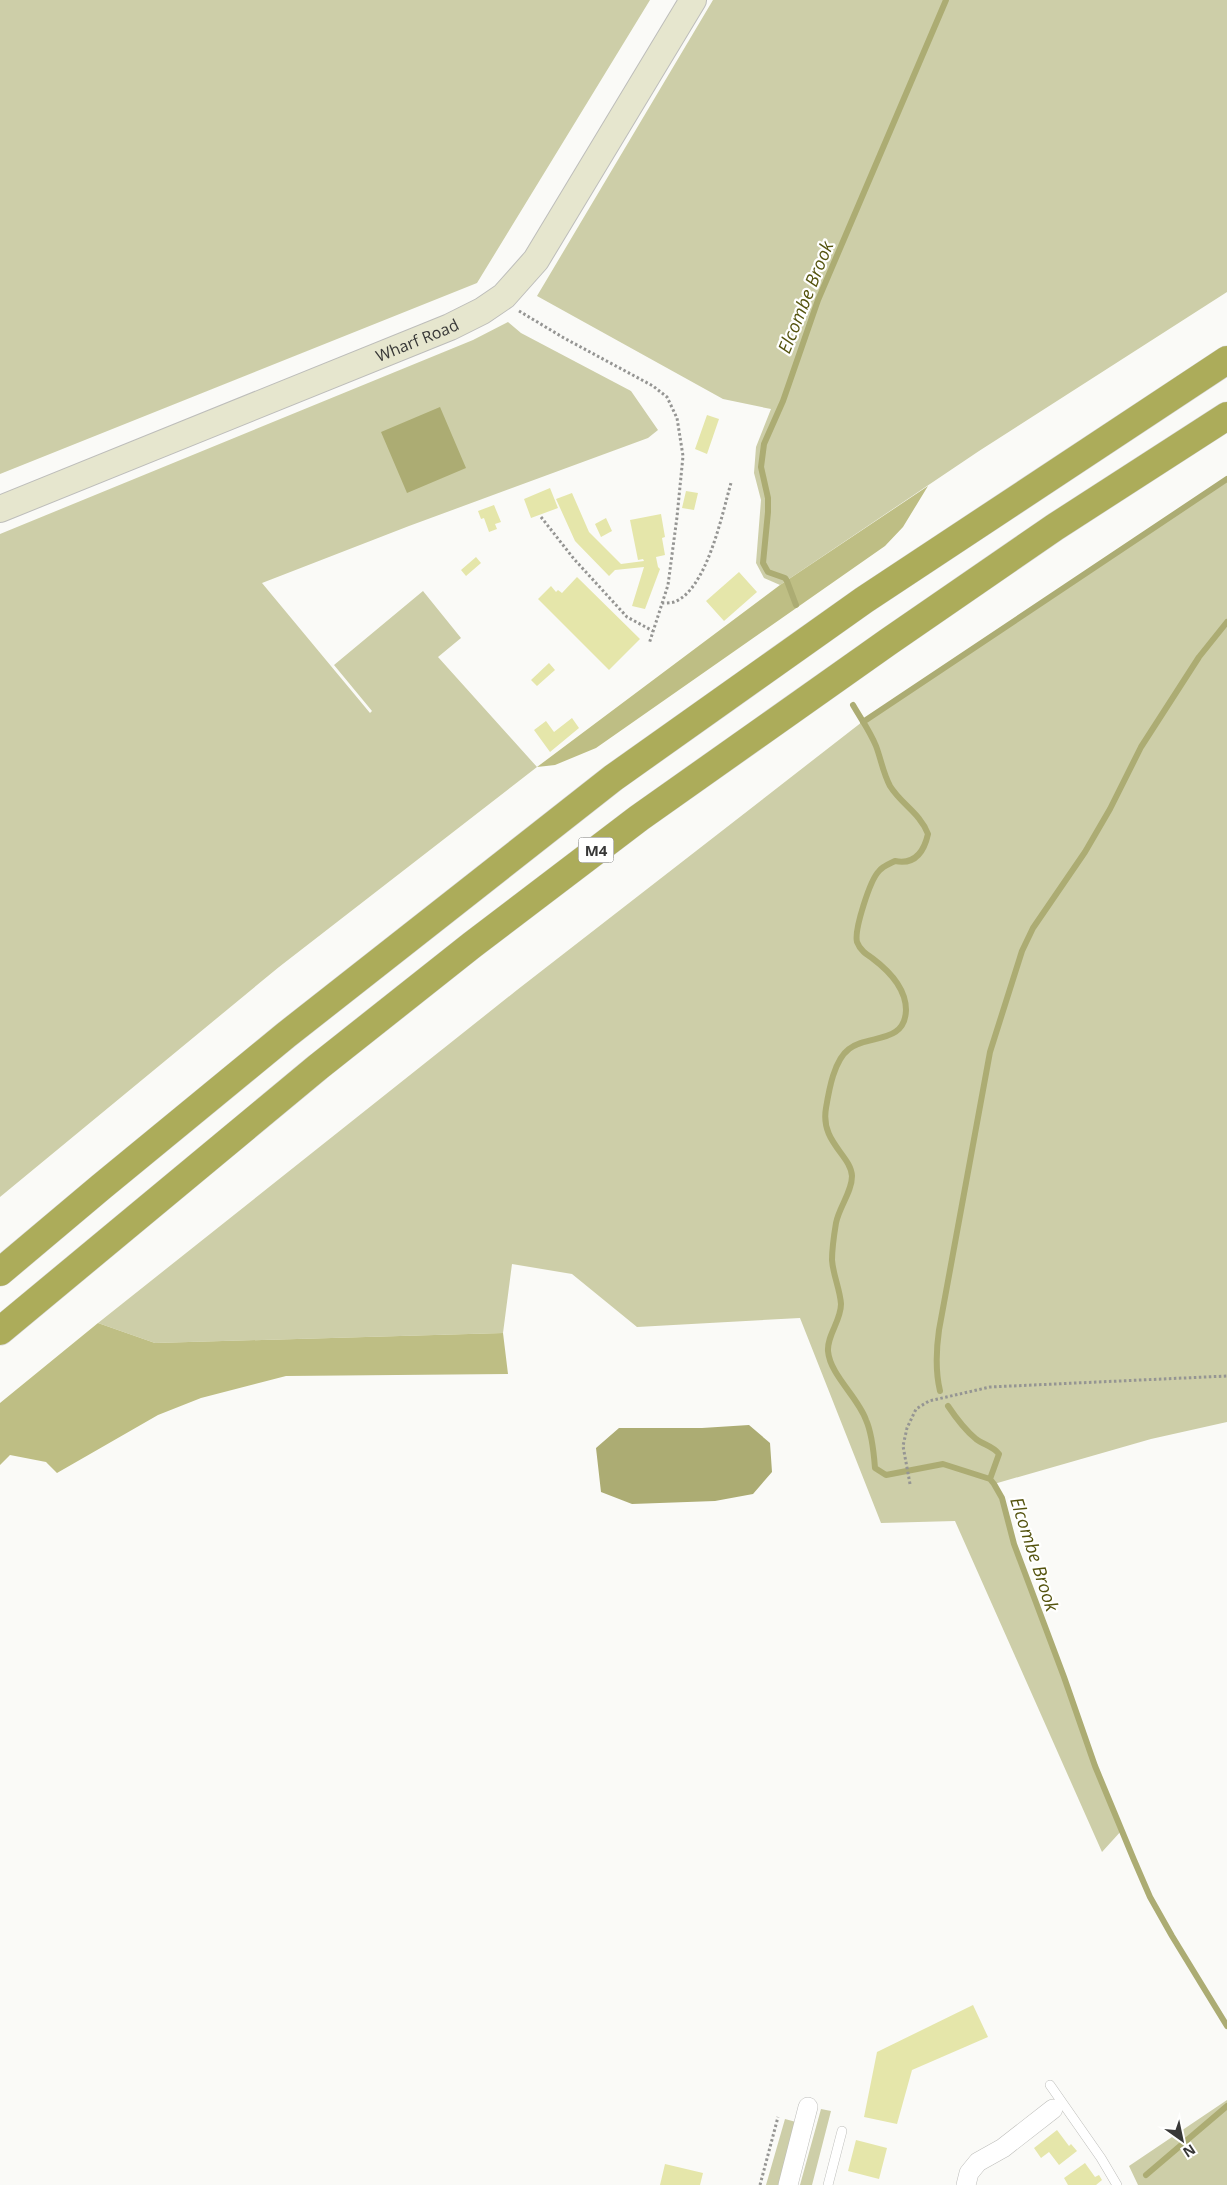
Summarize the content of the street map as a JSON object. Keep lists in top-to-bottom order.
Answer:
{
  "streets": {
    "highway": ["M4"],
    "main road": ["Wharf Road"]
  },
  "water": ["Elcombe Brook"],
  "north": "bottom right"
}
